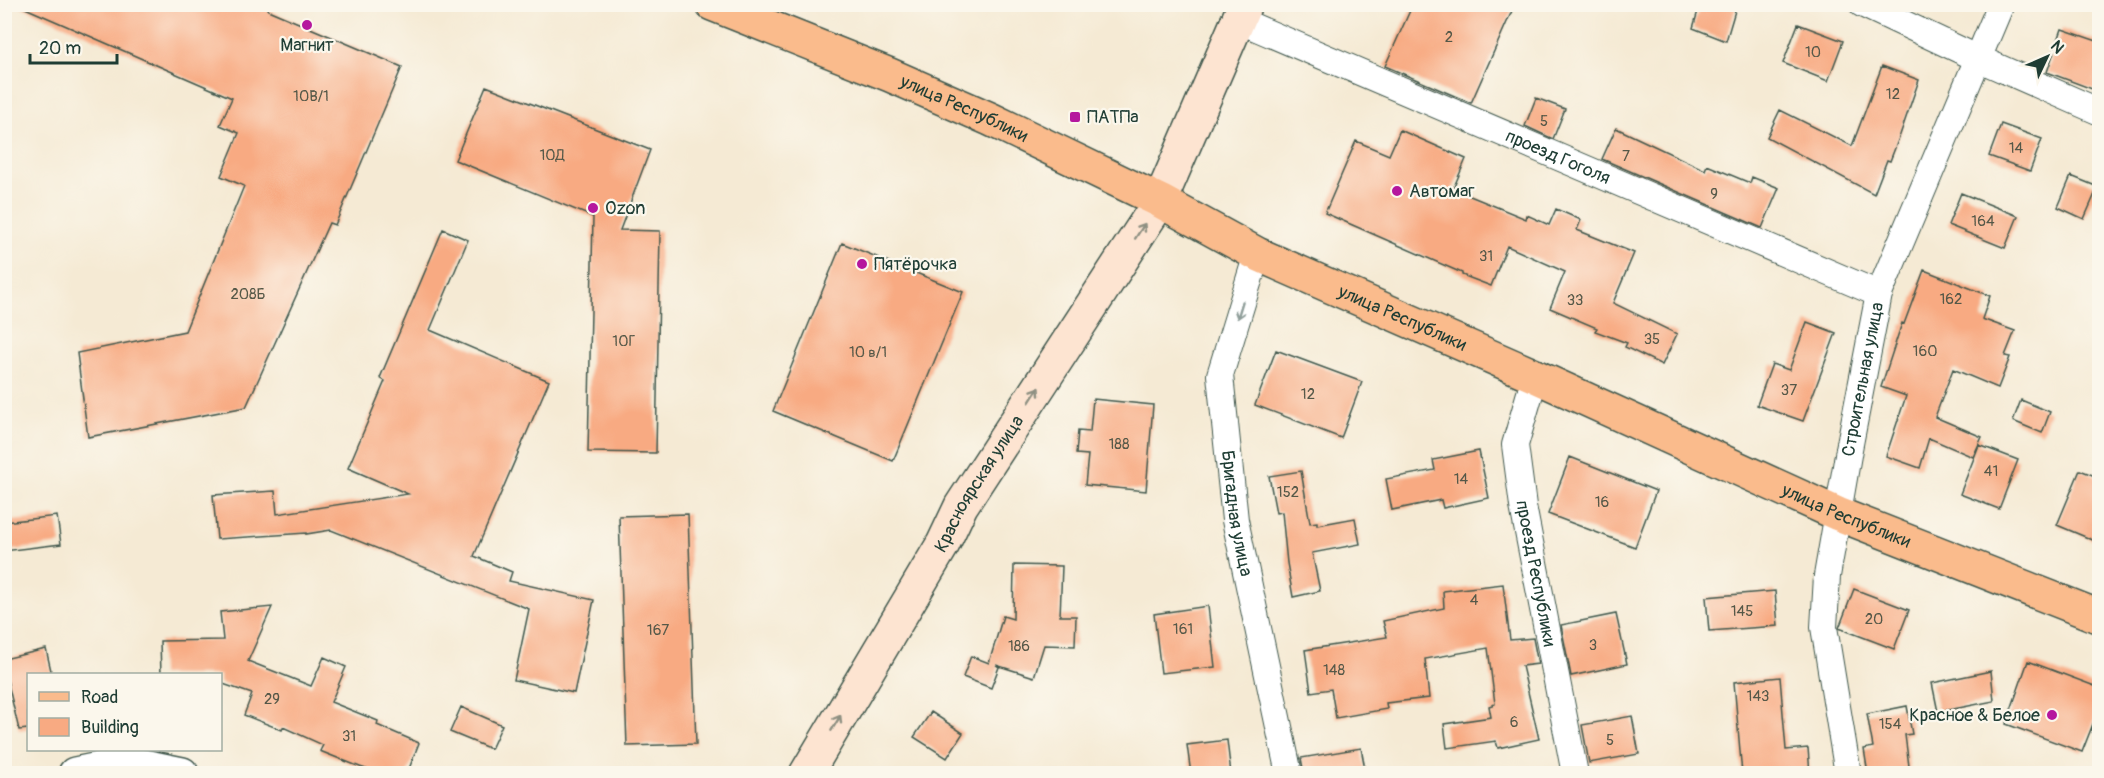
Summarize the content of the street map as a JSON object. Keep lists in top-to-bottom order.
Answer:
{
  "streets": {
    "main road": ["улица Республики", "Красноярская улица"],
    "street": [
      "проезд Гоголя",
      "Строительная улица",
      "Бригадная улица",
      "проезд Республики"
    ]
  },
  "crossings": [
    ["улица Республики", "Строительная улица"],
    ["улица Республики", "Красноярская улица"],
    ["улица Республики", "Бригадная улица"],
    ["улица Республики", "проезд Республики"],
    ["проезд Гоголя", "Строительная улица"]
  ],
  "one_way": ["Красноярская улица", "Бригадная улица"],
  "places": {
    "other": [
      "Магнит",
      "Автомаг",
      "Ozon",
      "Пятёрочка",
      "Красное & Белое"
    ],
    "transit": ["ПАТПа"]
  },
  "house_numbers": [
    "2",
    "10",
    "12",
    "10В/1",
    "5",
    "14",
    "10Д",
    "7",
    "9",
    "164",
    "31",
    "208Б",
    "162",
    "33",
    "35",
    "10Г",
    "160",
    "10 в/1",
    "37",
    "12",
    "188",
    "41",
    "14",
    "152",
    "16",
    "4",
    "145",
    "20",
    "161",
    "167",
    "3",
    "186",
    "148",
    "143",
    "29",
    "6",
    "154",
    "31",
    "5"
  ],
  "legend": ["Road", "Building"],
  "scale_bar": "20 m",
  "north": "top right"
}
